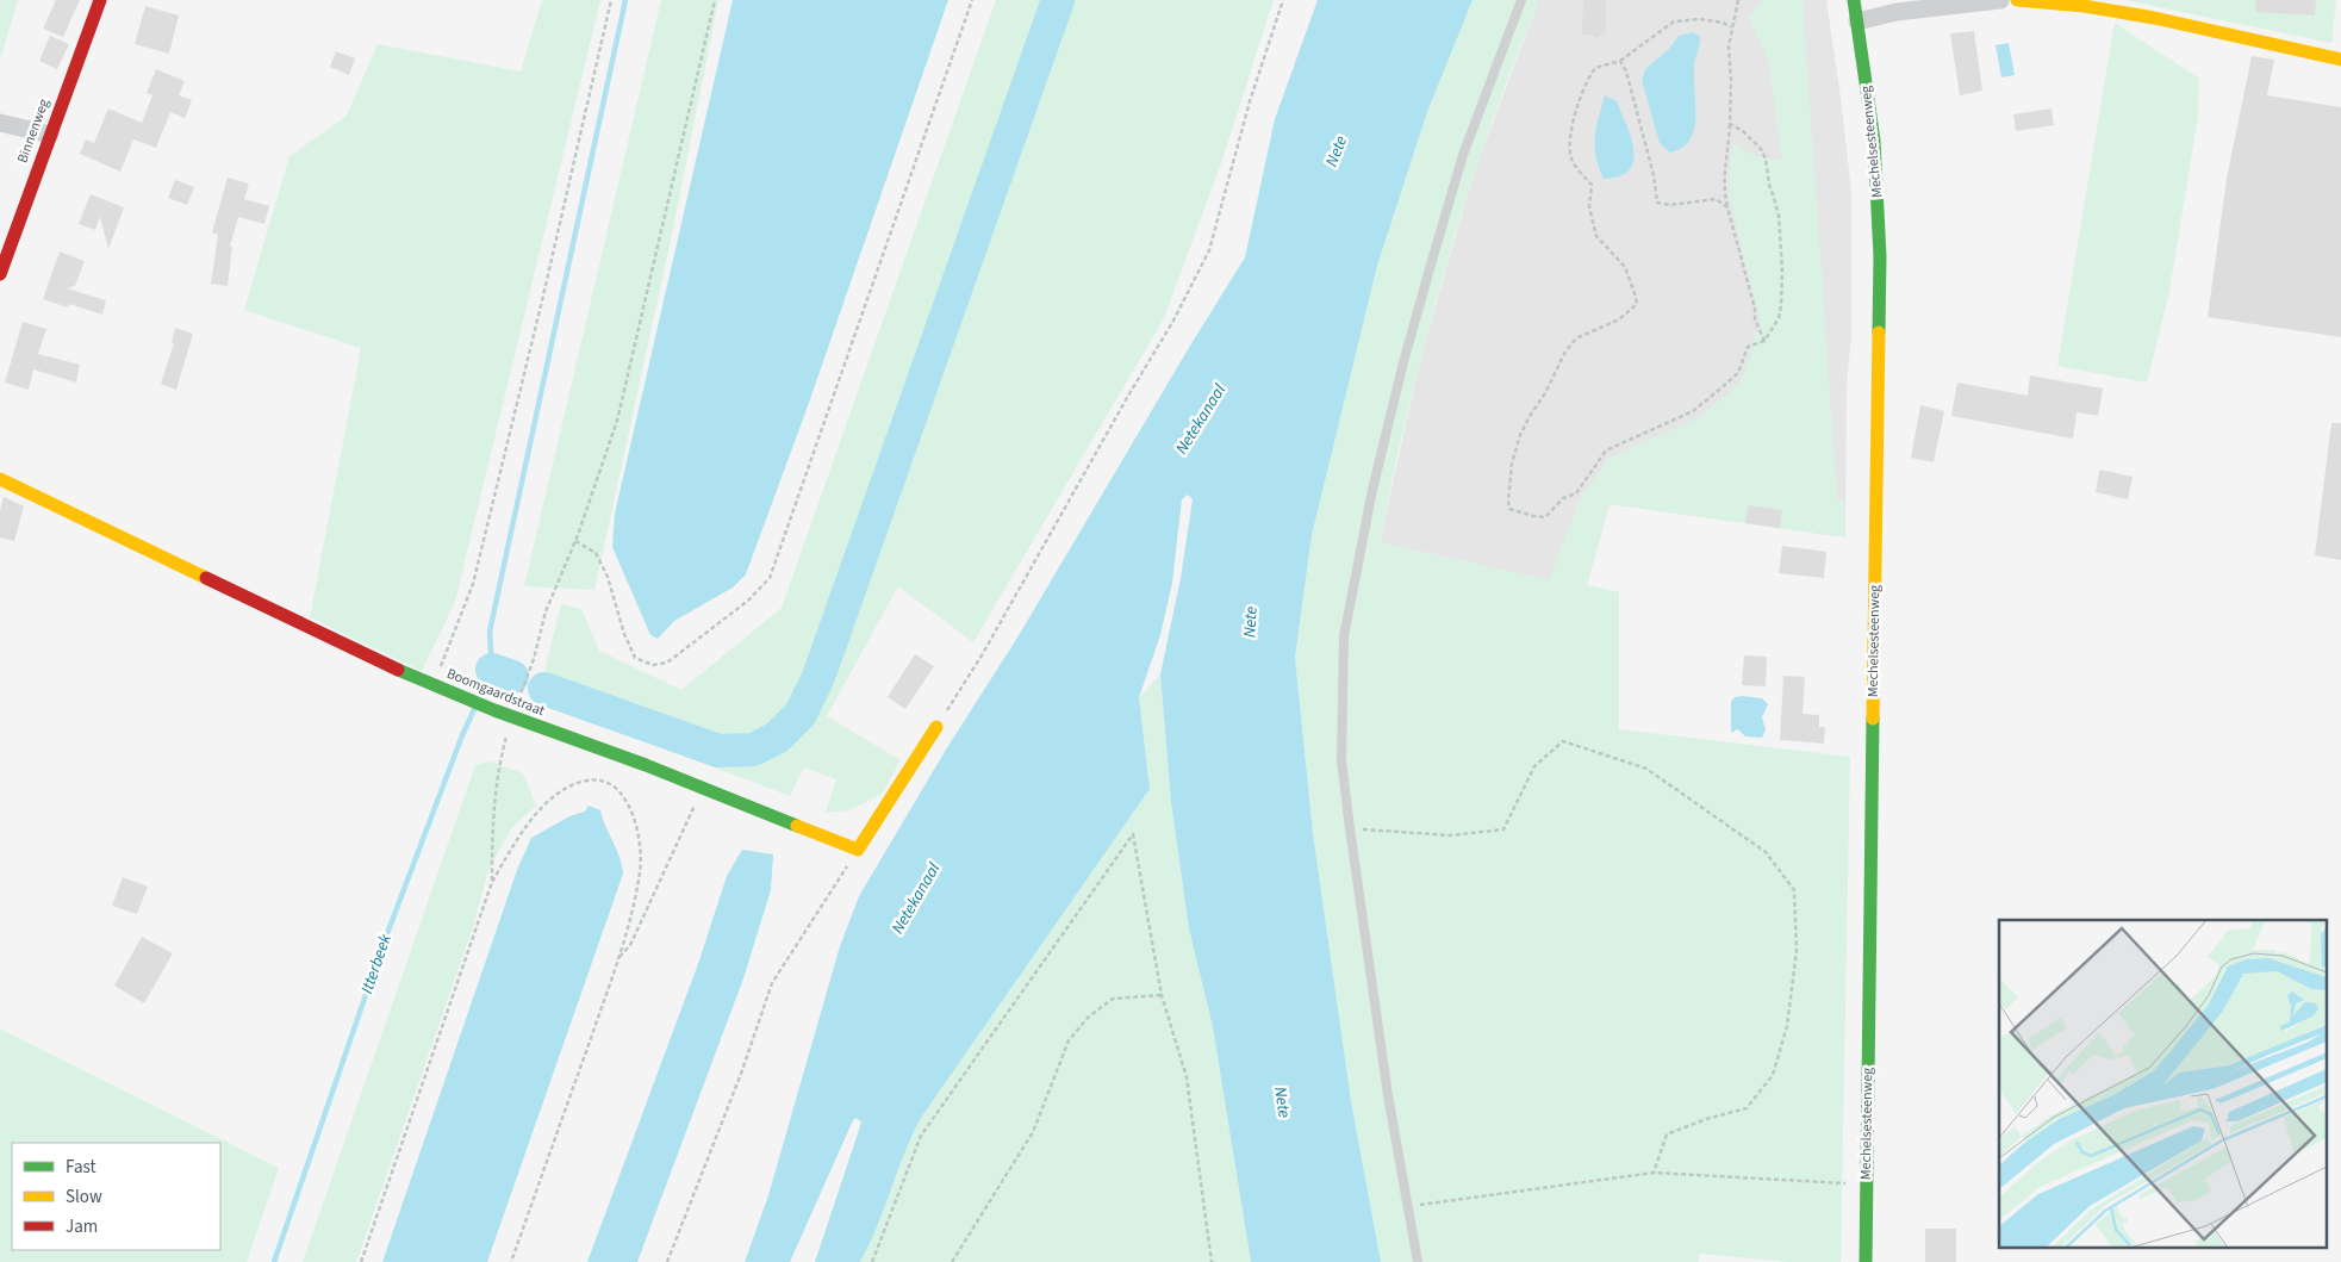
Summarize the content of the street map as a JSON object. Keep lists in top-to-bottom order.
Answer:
{
  "streets": {
    "street": ["Binnenweg", "Mechelsesteenweg", "Boomgaardstraat"]
  },
  "water": ["Nete", "Netekanaal", "Itterbeek"],
  "legend": ["Fast", "Slow", "Jam"]
}
